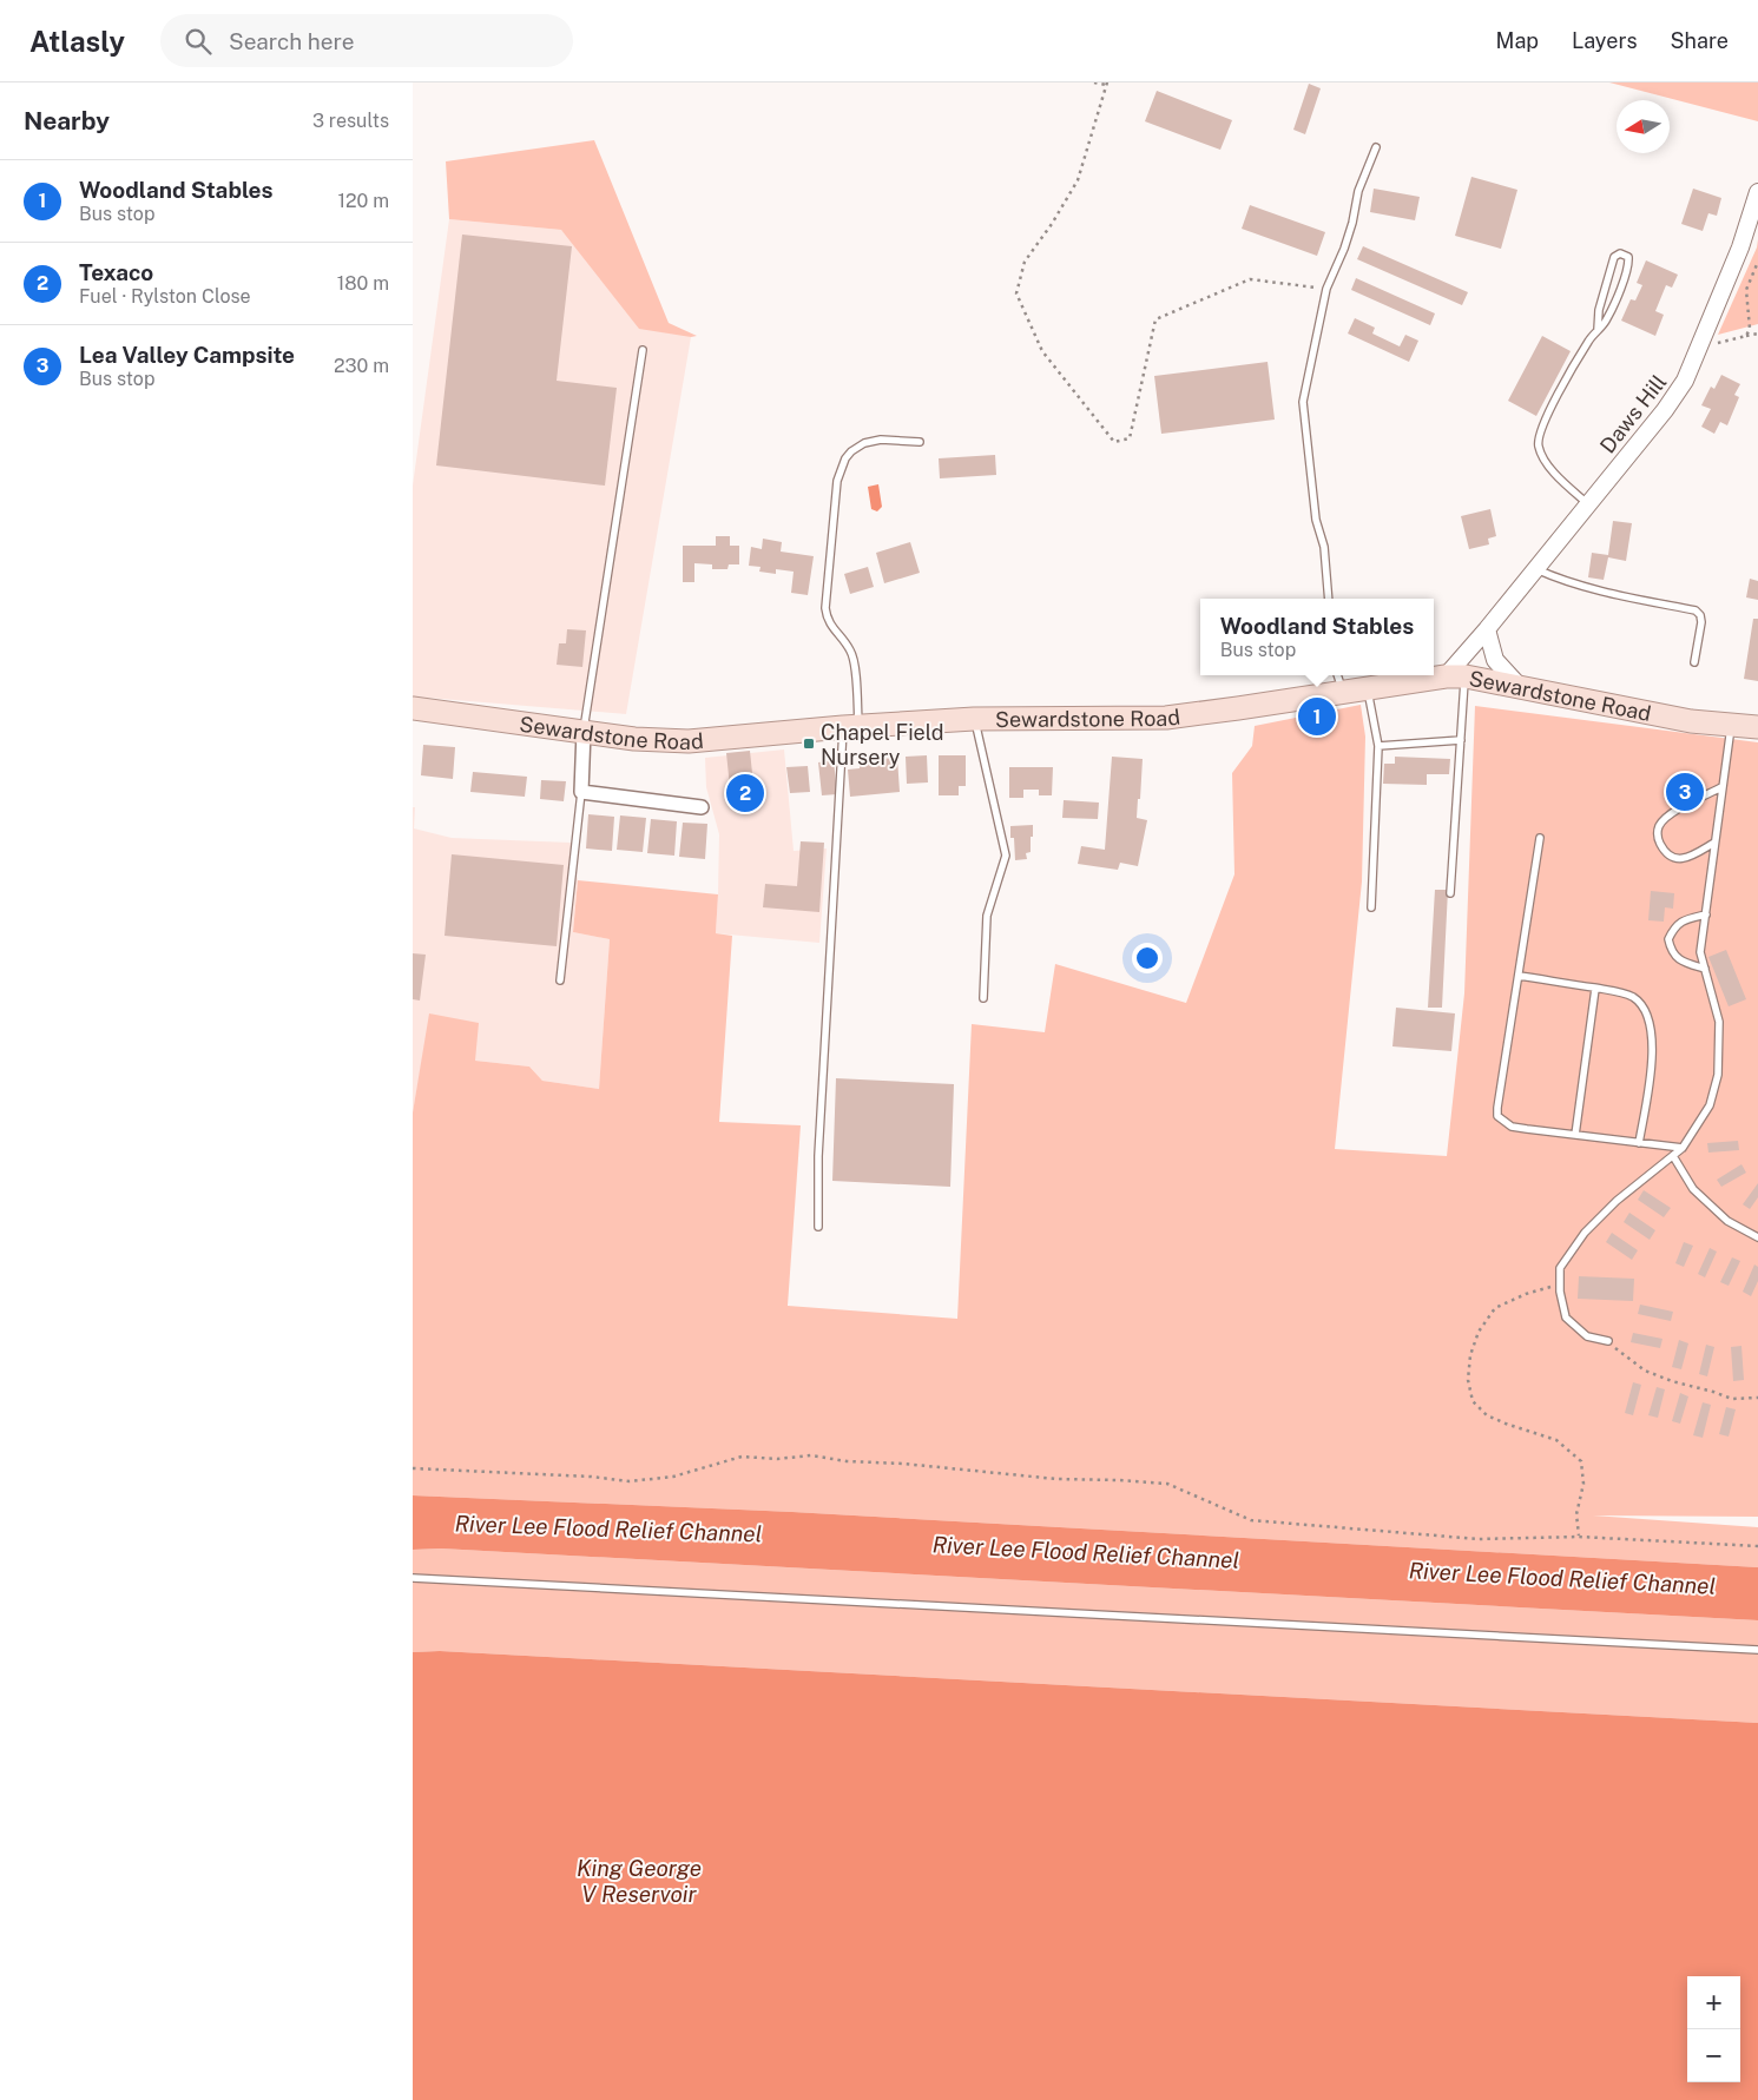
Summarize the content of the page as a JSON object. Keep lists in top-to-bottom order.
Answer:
{
  "streets": {
    "main road": ["Sewardstone Road"],
    "street": ["Daws Hill"]
  },
  "crossings": [
    ["Daws Hill", "Sewardstone Road"]
  ],
  "water": ["River Lee Flood Relief Channel", "King George V Reservoir"],
  "places": {
    "transit": ["Chapel Field Nursery"]
  },
  "north": "left",
  "page": {
    "header": "Atlasly",
    "search": "Search here",
    "nav": ["Map", "Layers", "Share"],
    "heading": ["Nearby", "3 results"],
    "list": [
      {
        "mark": "1",
        "name": "Woodland Stables",
        "note": "Bus stop",
        "value": "120 m"
      },
      {
        "mark": "2",
        "name": "Texaco",
        "note": "Fuel · Rylston Close",
        "value": "180 m"
      },
      {
        "mark": "3",
        "name": "Lea Valley Campsite",
        "note": "Bus stop",
        "value": "230 m"
      }
    ],
    "popup": ["Woodland Stables", "Bus stop"],
    "pins": ["1", "3", "2"],
    "map_buttons": ["+", "−"]
  }
}
